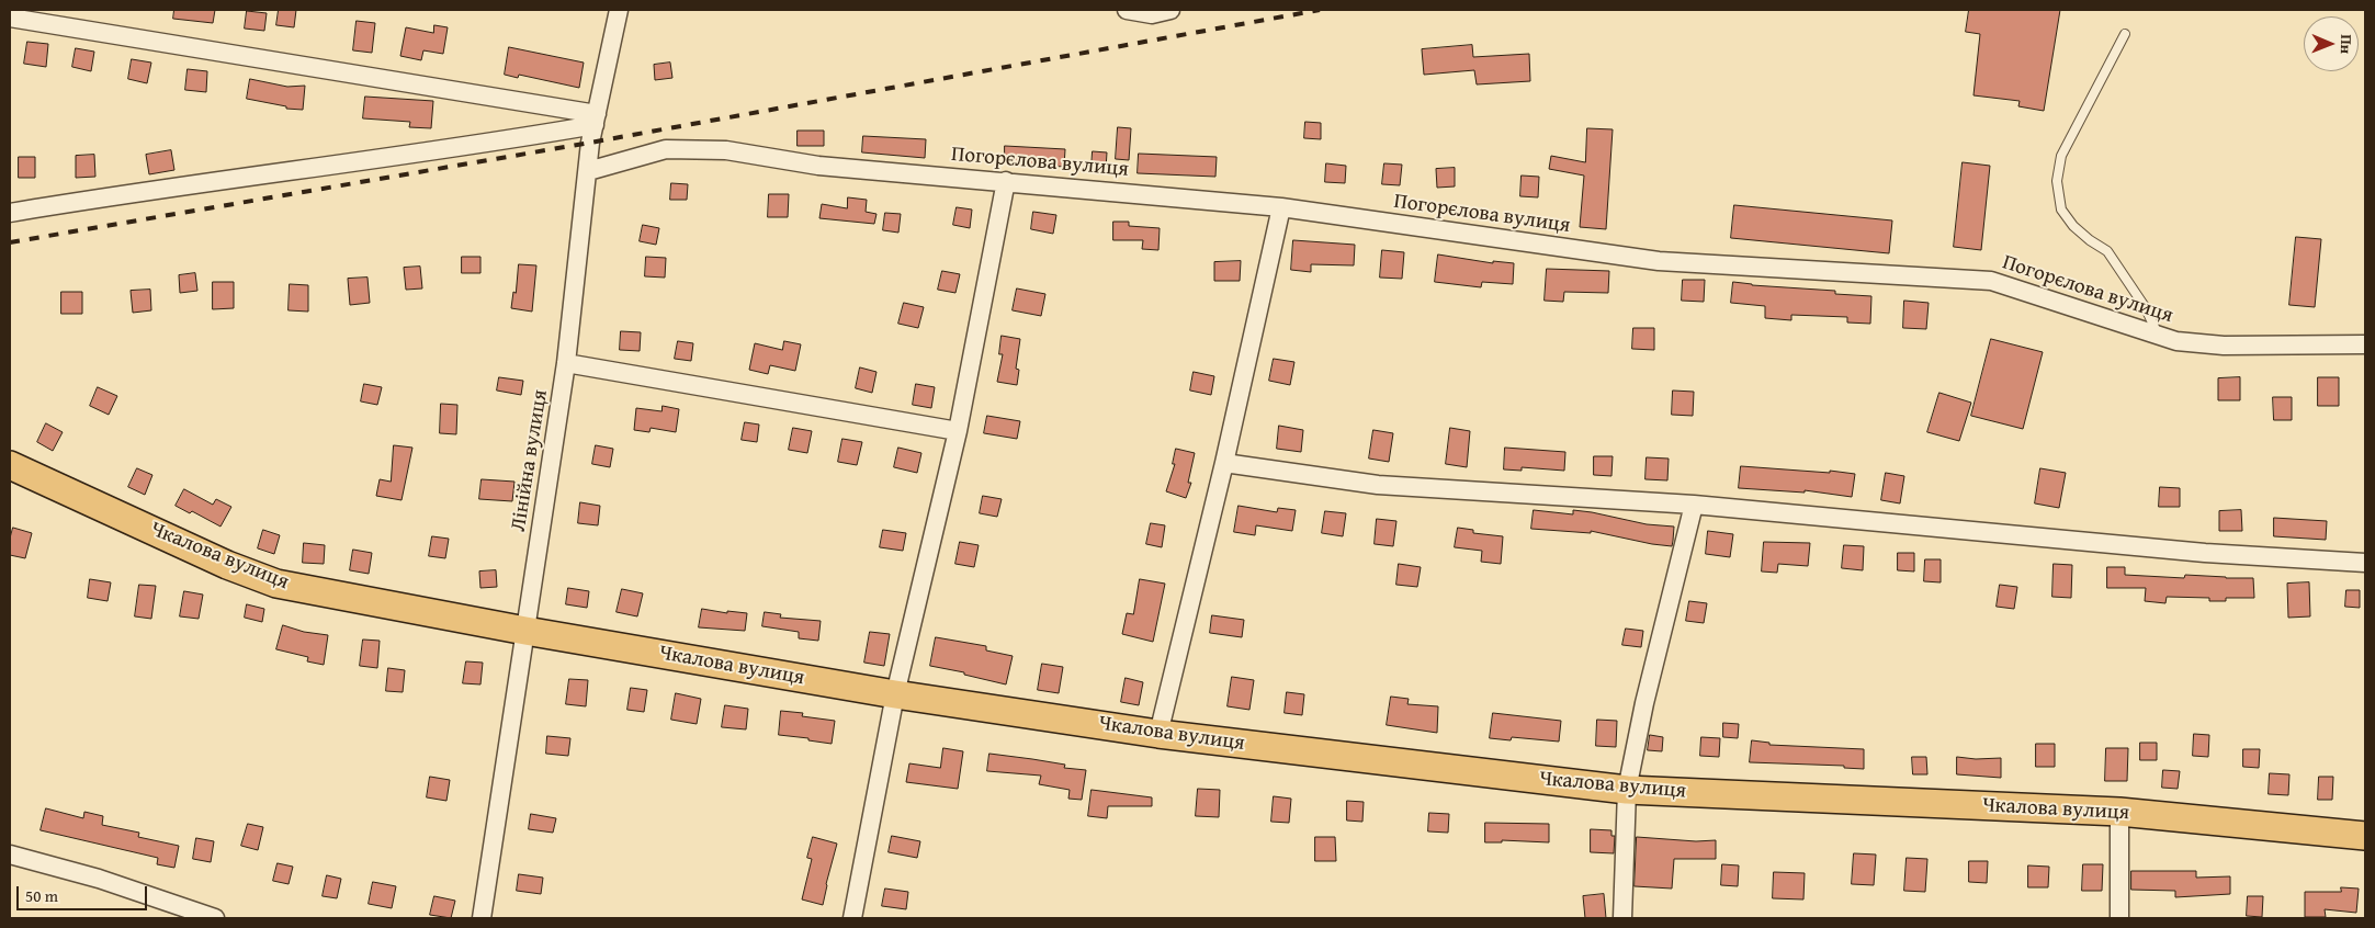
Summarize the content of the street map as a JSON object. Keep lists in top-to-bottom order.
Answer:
{
  "streets": {
    "main road": ["Чкалова вулиця"],
    "street": ["Погорєлова вулиця", "Лінійна вулиця"]
  },
  "crossings": [
    ["Погорєлова вулиця", "Лінійна вулиця"],
    ["Лінійна вулиця", "Чкалова вулиця"]
  ],
  "scale_bar": "50 m",
  "north": "right"
}
